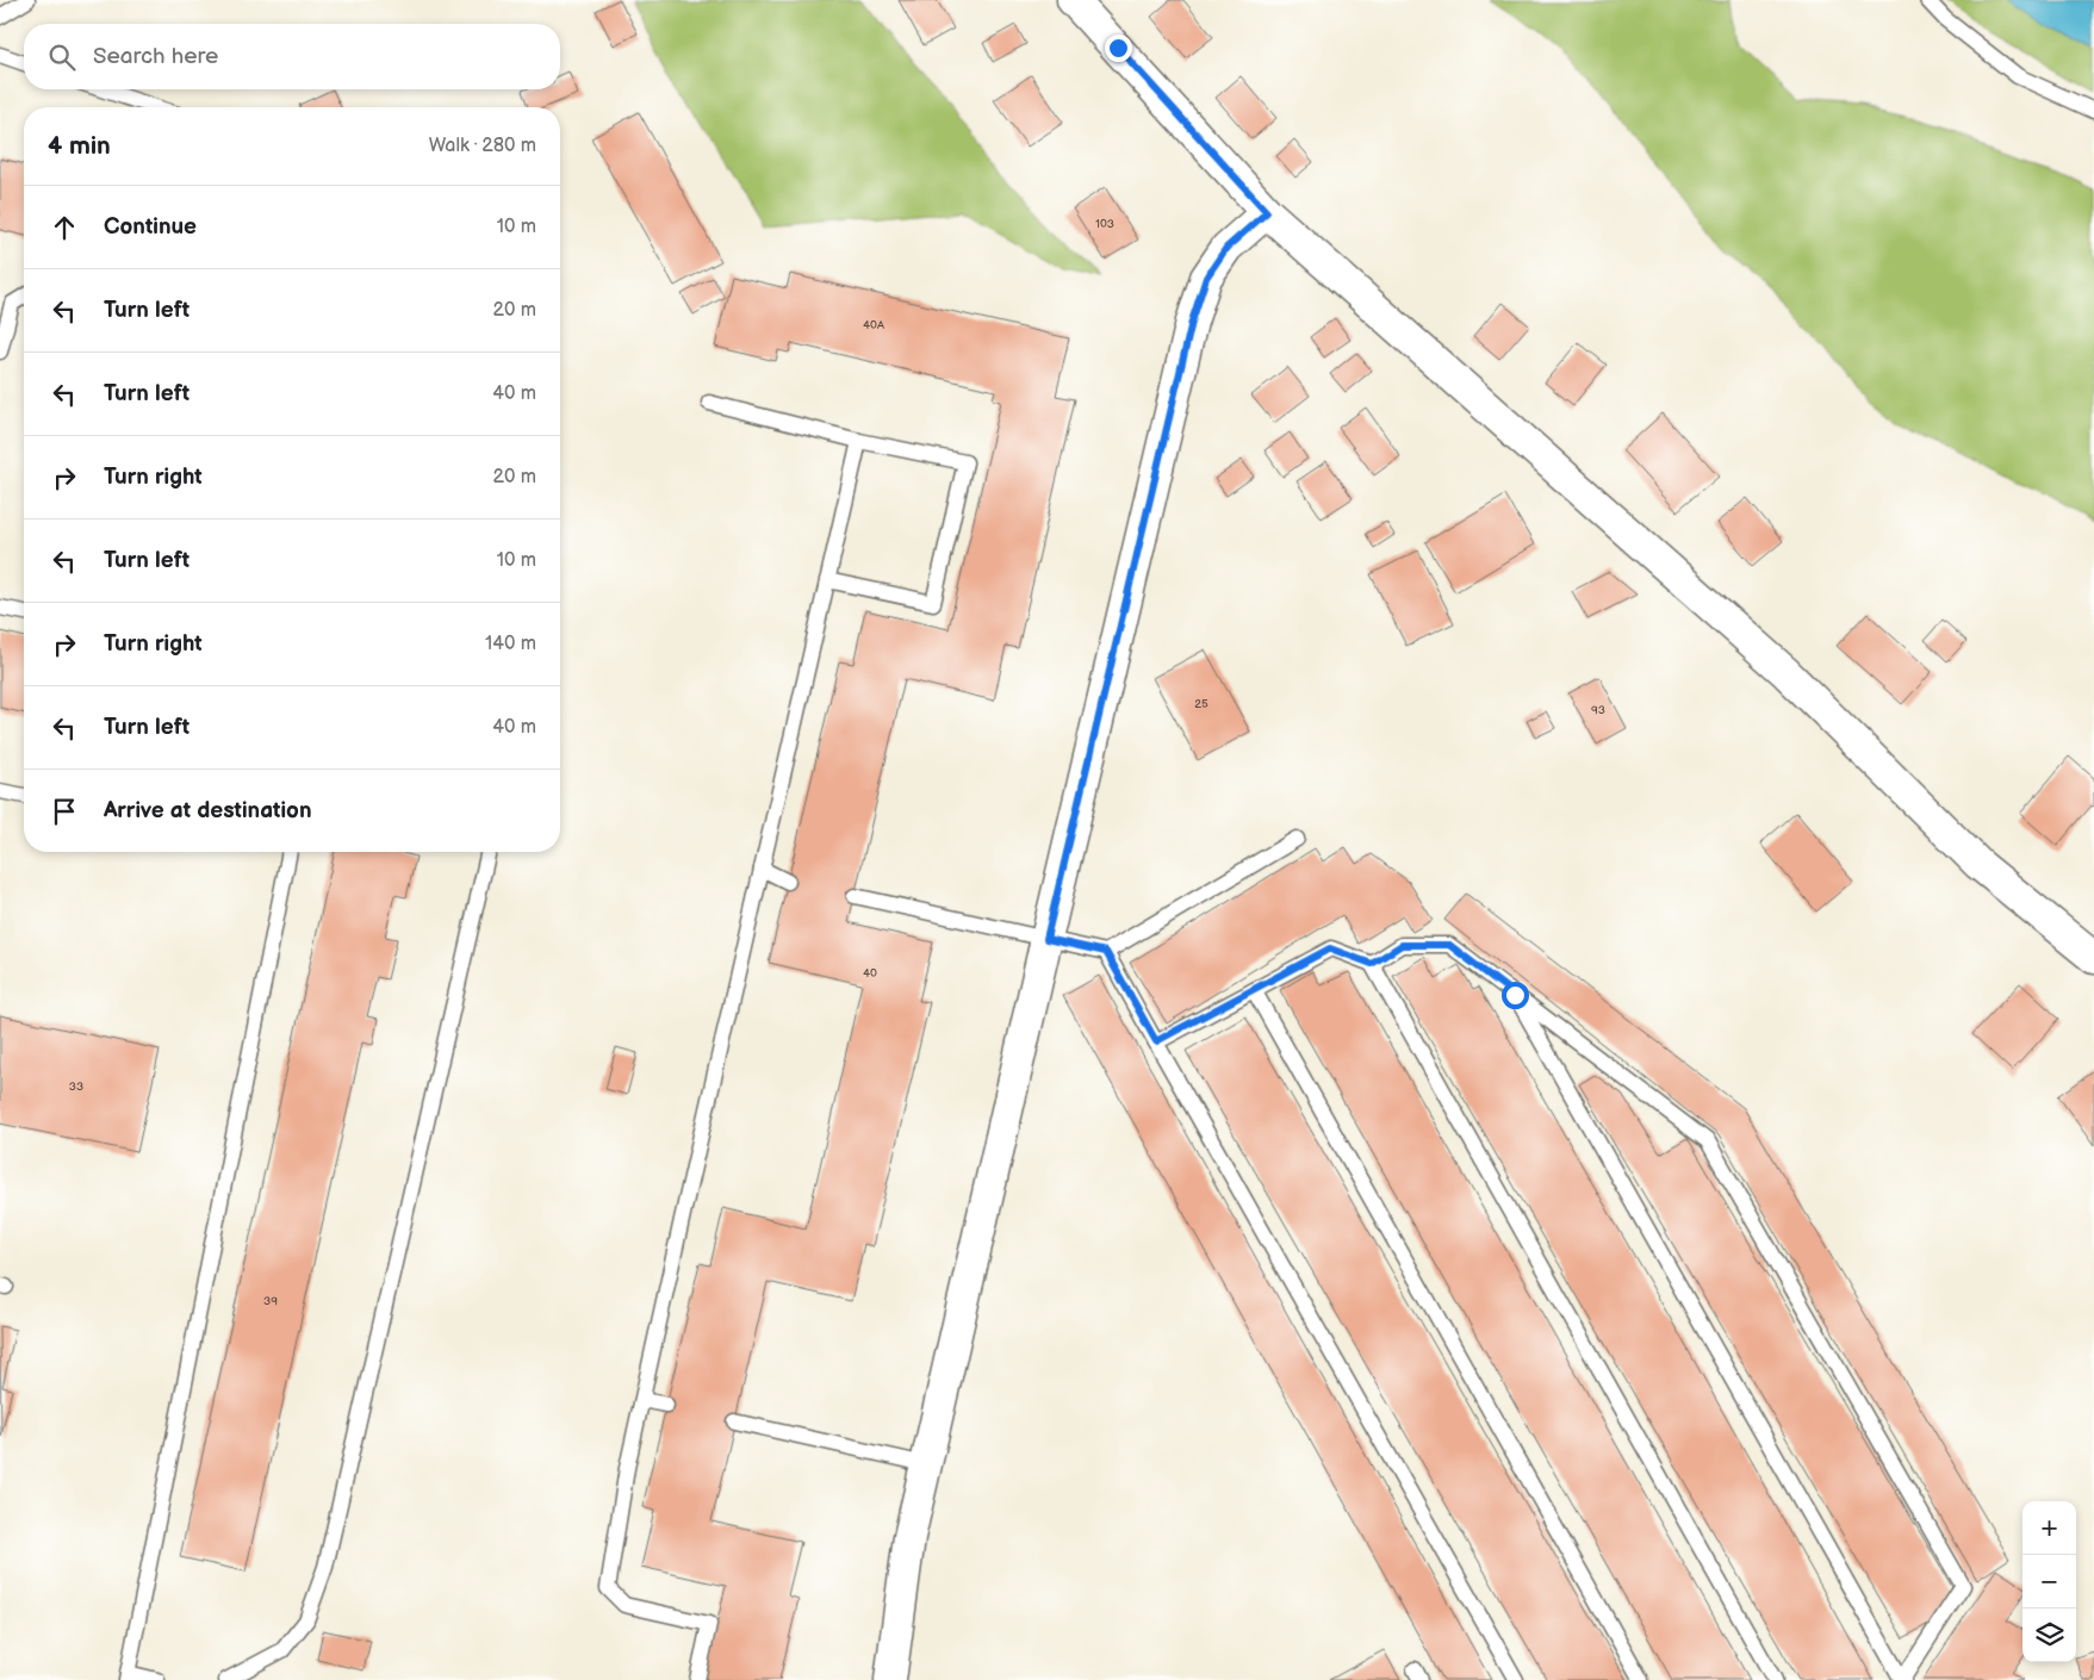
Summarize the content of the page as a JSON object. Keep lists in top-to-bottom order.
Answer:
{
  "house_numbers": [
    "103",
    "40А",
    "25",
    "93",
    "40",
    "33",
    "39"
  ],
  "page": {
    "search": "Search here",
    "heading": ["4 min", "Walk · 280 m"],
    "list": [
      ["Continue", "10 m"],
      ["Turn left", "20 m"],
      ["Turn left", "40 m"],
      ["Turn right", "20 m"],
      ["Turn left", "10 m"],
      ["Turn right", "140 m"],
      ["Turn left", "40 m"],
      "Arrive at destination"
    ],
    "map_buttons": ["+", "−"]
  }
}
